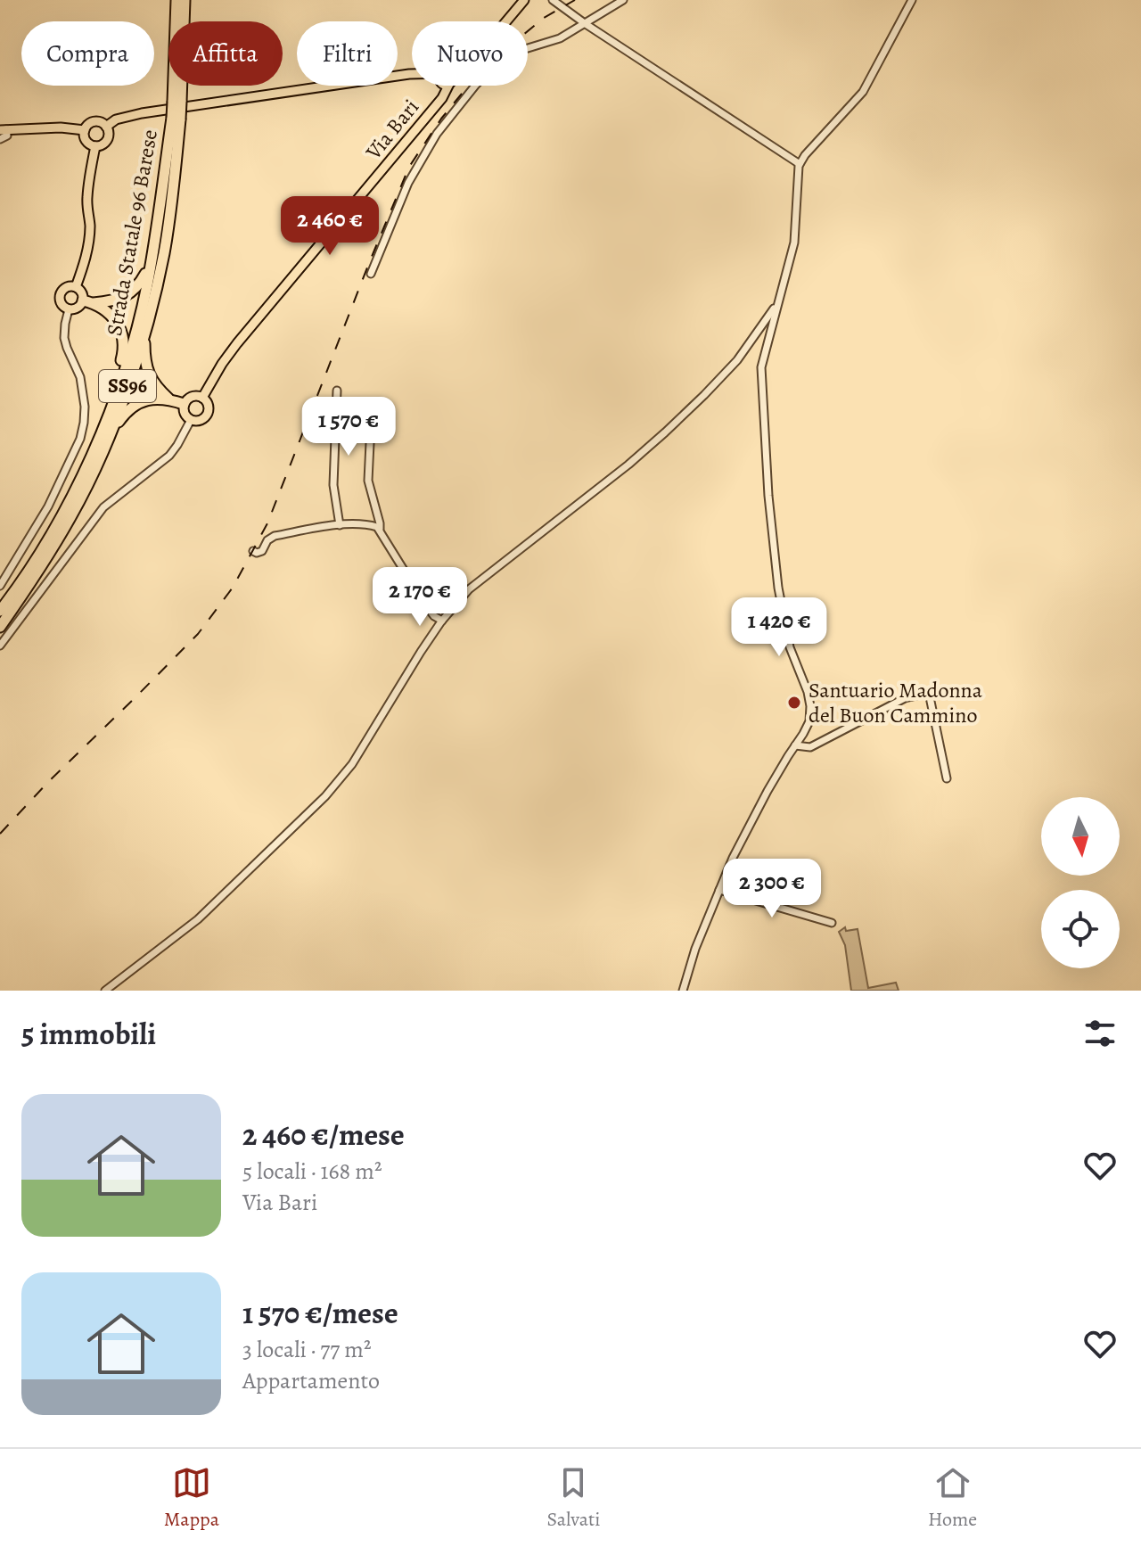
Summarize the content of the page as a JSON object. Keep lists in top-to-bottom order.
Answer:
{
  "streets": {
    "highway": ["Strada Statale 96 Barese", "SS96"],
    "main road": ["Via Bari"]
  },
  "places": ["Santuario Madonna del Buon Cammino"],
  "north": "bottom",
  "page": {
    "chip": [
      "Compra",
      "Affitta",
      "Filtri",
      "Nuovo"
    ],
    "price": [
      "2 460 €",
      "1 570 €",
      "2 170 €",
      "1 420 €",
      "2 300 €"
    ],
    "heading": "5 immobili",
    "list": [
      {
        "name": "2 460 €/mese",
        "note": "5 locali · 168 m² · Via Bari"
      },
      {
        "name": "1 570 €/mese",
        "note": "3 locali · 77 m² · Appartamento"
      }
    ],
    "tabs": ["Mappa", "Salvati", "Home"]
  }
}
